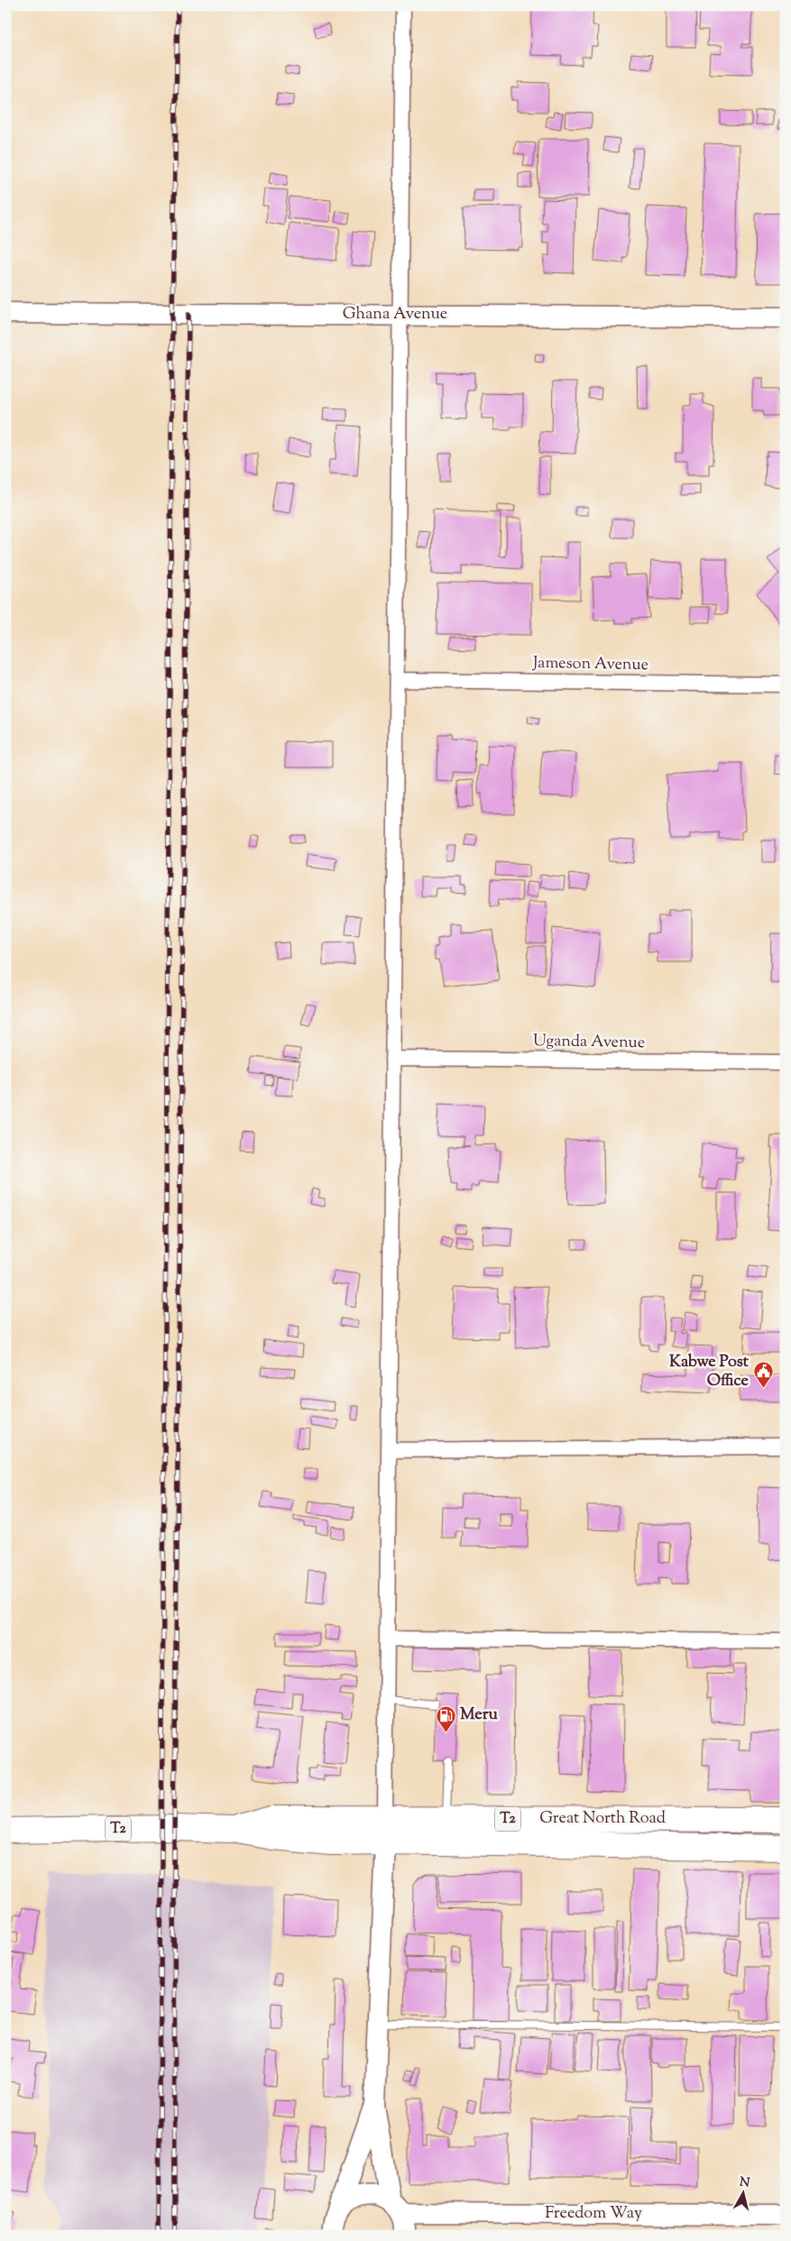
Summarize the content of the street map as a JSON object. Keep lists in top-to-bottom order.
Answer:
{
  "streets": {
    "highway": ["T2", "Great North Road"],
    "main road": ["Ghana Avenue", "Freedom Way"],
    "street": ["Jameson Avenue", "Uganda Avenue"]
  },
  "places": {
    "public building": ["Kabwe Post Office"],
    "fuel station": ["Meru"]
  },
  "north": "top"
}
